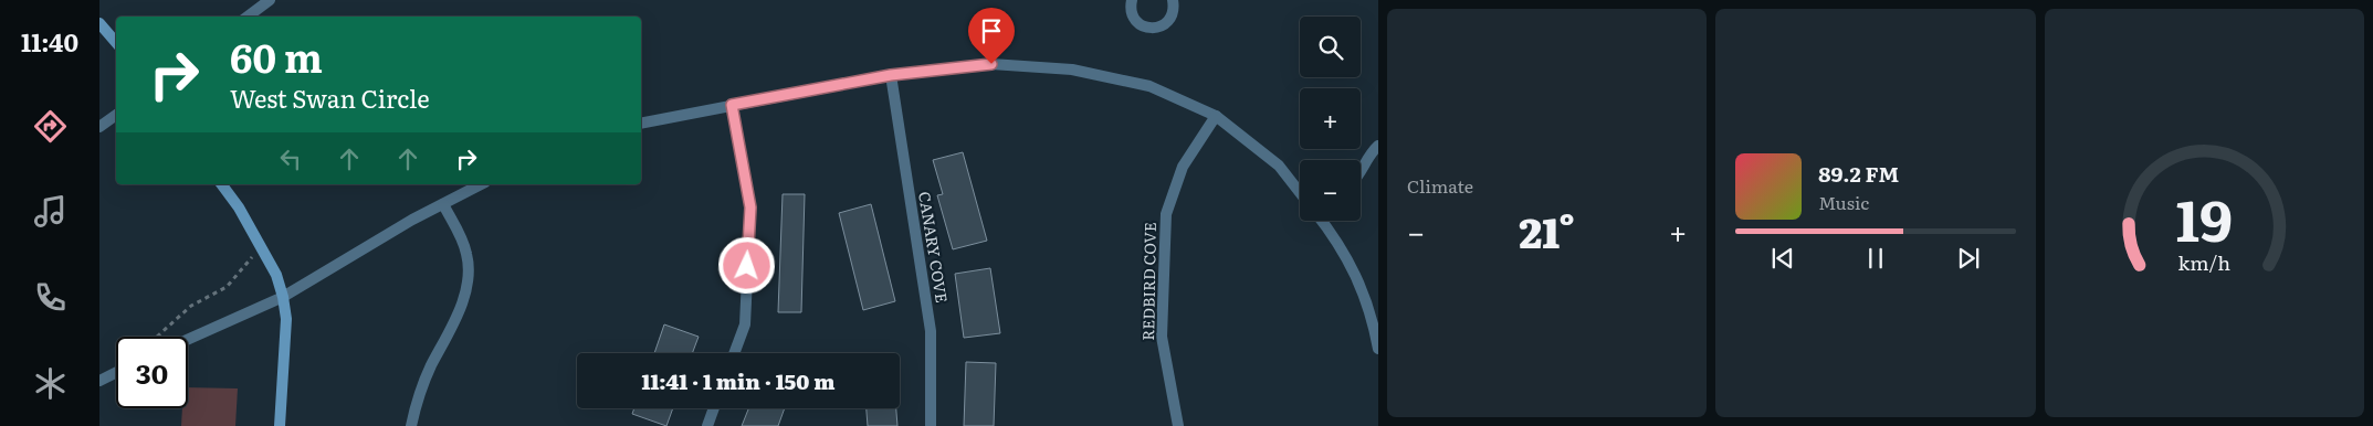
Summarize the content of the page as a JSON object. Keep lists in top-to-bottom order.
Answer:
{
  "streets": {
    "street": ["CANARY COVE", "REDBIRD COVE"]
  },
  "page": {
    "tabs": "11:40",
    "tile": "Climate",
    "map_buttons": ["+", "−"],
    "turn": ["60 m", "West Swan Circle"],
    "song": ["89.2 FM", "Music"],
    "heat": ["−", "21°", "+"],
    "limit": "30",
    "trip": "11:41 · 1 min · 150 m",
    "gauge": ["19", "km/h"]
  }
}
